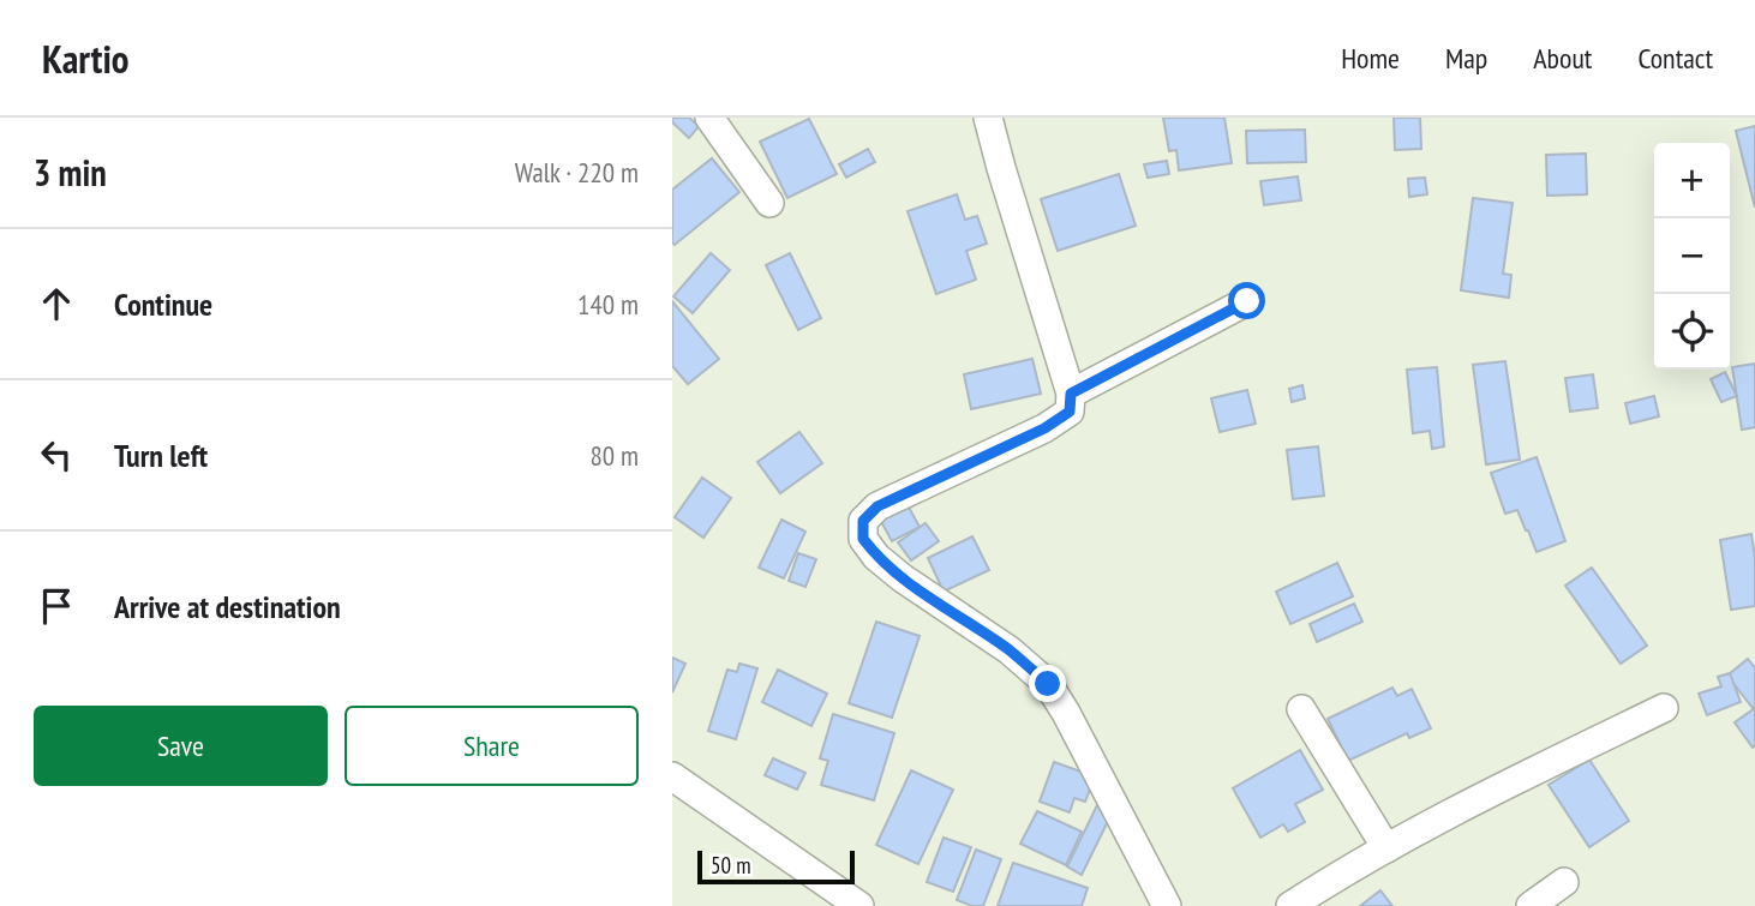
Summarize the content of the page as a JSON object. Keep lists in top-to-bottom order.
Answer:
{
  "scale_bar": "50 m",
  "page": {
    "header": "Kartio",
    "nav": [
      "Home",
      "Map",
      "About",
      "Contact"
    ],
    "heading": ["3 min", "Walk · 220 m"],
    "map_buttons": ["+", "−"],
    "list": [
      ["Continue", "140 m"],
      ["Turn left", "80 m"],
      "Arrive at destination"
    ],
    "buttons": ["Save", "Share"],
    "scale": "50 m"
  }
}
